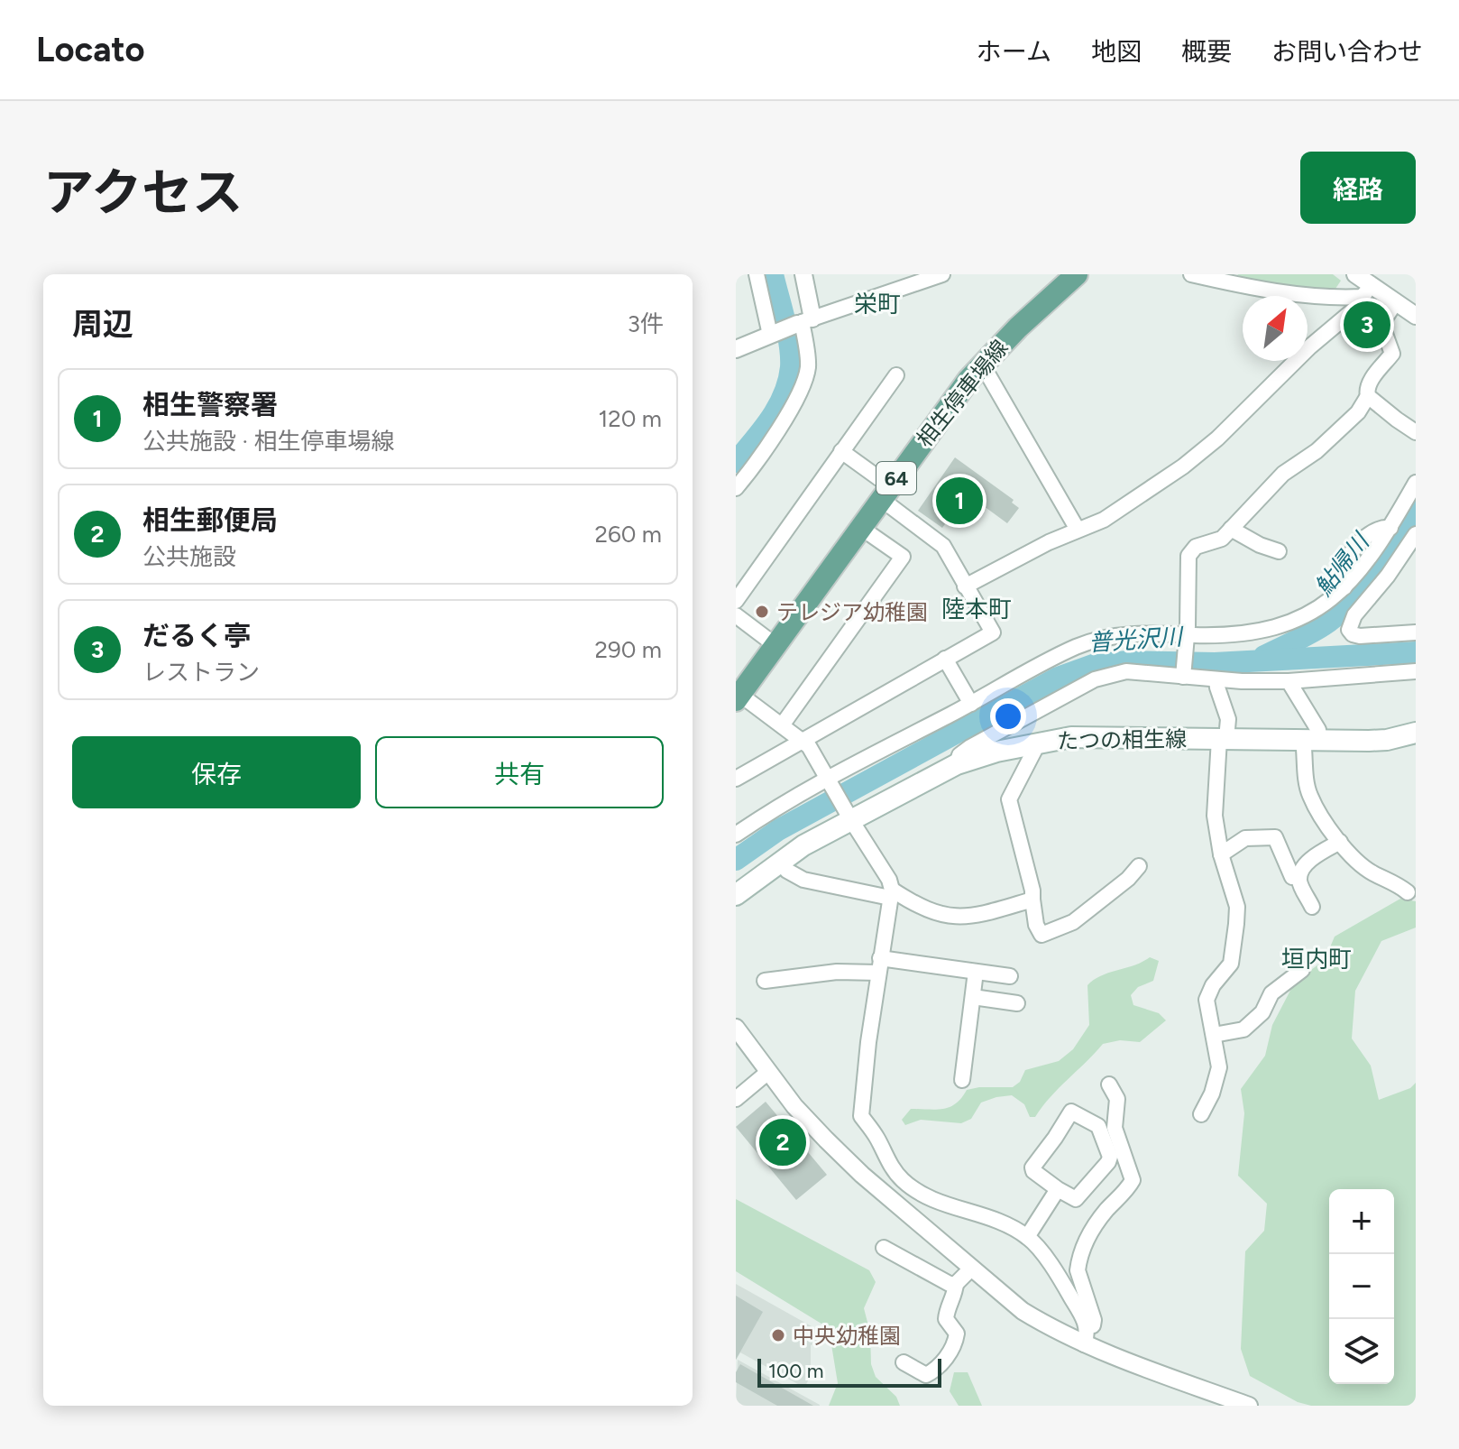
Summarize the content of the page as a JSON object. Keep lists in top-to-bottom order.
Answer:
{
  "streets": {
    "main road": ["相生停車場線", "64", "たつの相生線"]
  },
  "districts": ["栄町", "陸本町", "垣内町"],
  "water": ["鮎帰川", "普光沢川"],
  "places": ["テレジア幼稚園", "中央幼稚園"],
  "scale_bar": "100 m",
  "north": "top right",
  "page": {
    "header": "Locato",
    "nav": [
      "ホーム",
      "地図",
      "概要",
      "お問い合わせ"
    ],
    "title": "アクセス",
    "buttons": [
      "経路",
      ["保存", "共有"]
    ],
    "heading": ["周辺", "3件"],
    "pins": ["3", "1", "2"],
    "list": [
      {
        "mark": "1",
        "name": "相生警察署",
        "note": "公共施設 · 相生停車場線",
        "value": "120 m"
      },
      {
        "mark": "2",
        "name": "相生郵便局",
        "note": "公共施設",
        "value": "260 m"
      },
      {
        "mark": "3",
        "name": "だるく亭",
        "note": "レストラン",
        "value": "290 m"
      }
    ],
    "map_buttons": ["+", "−"],
    "scale": "100 m"
  }
}
